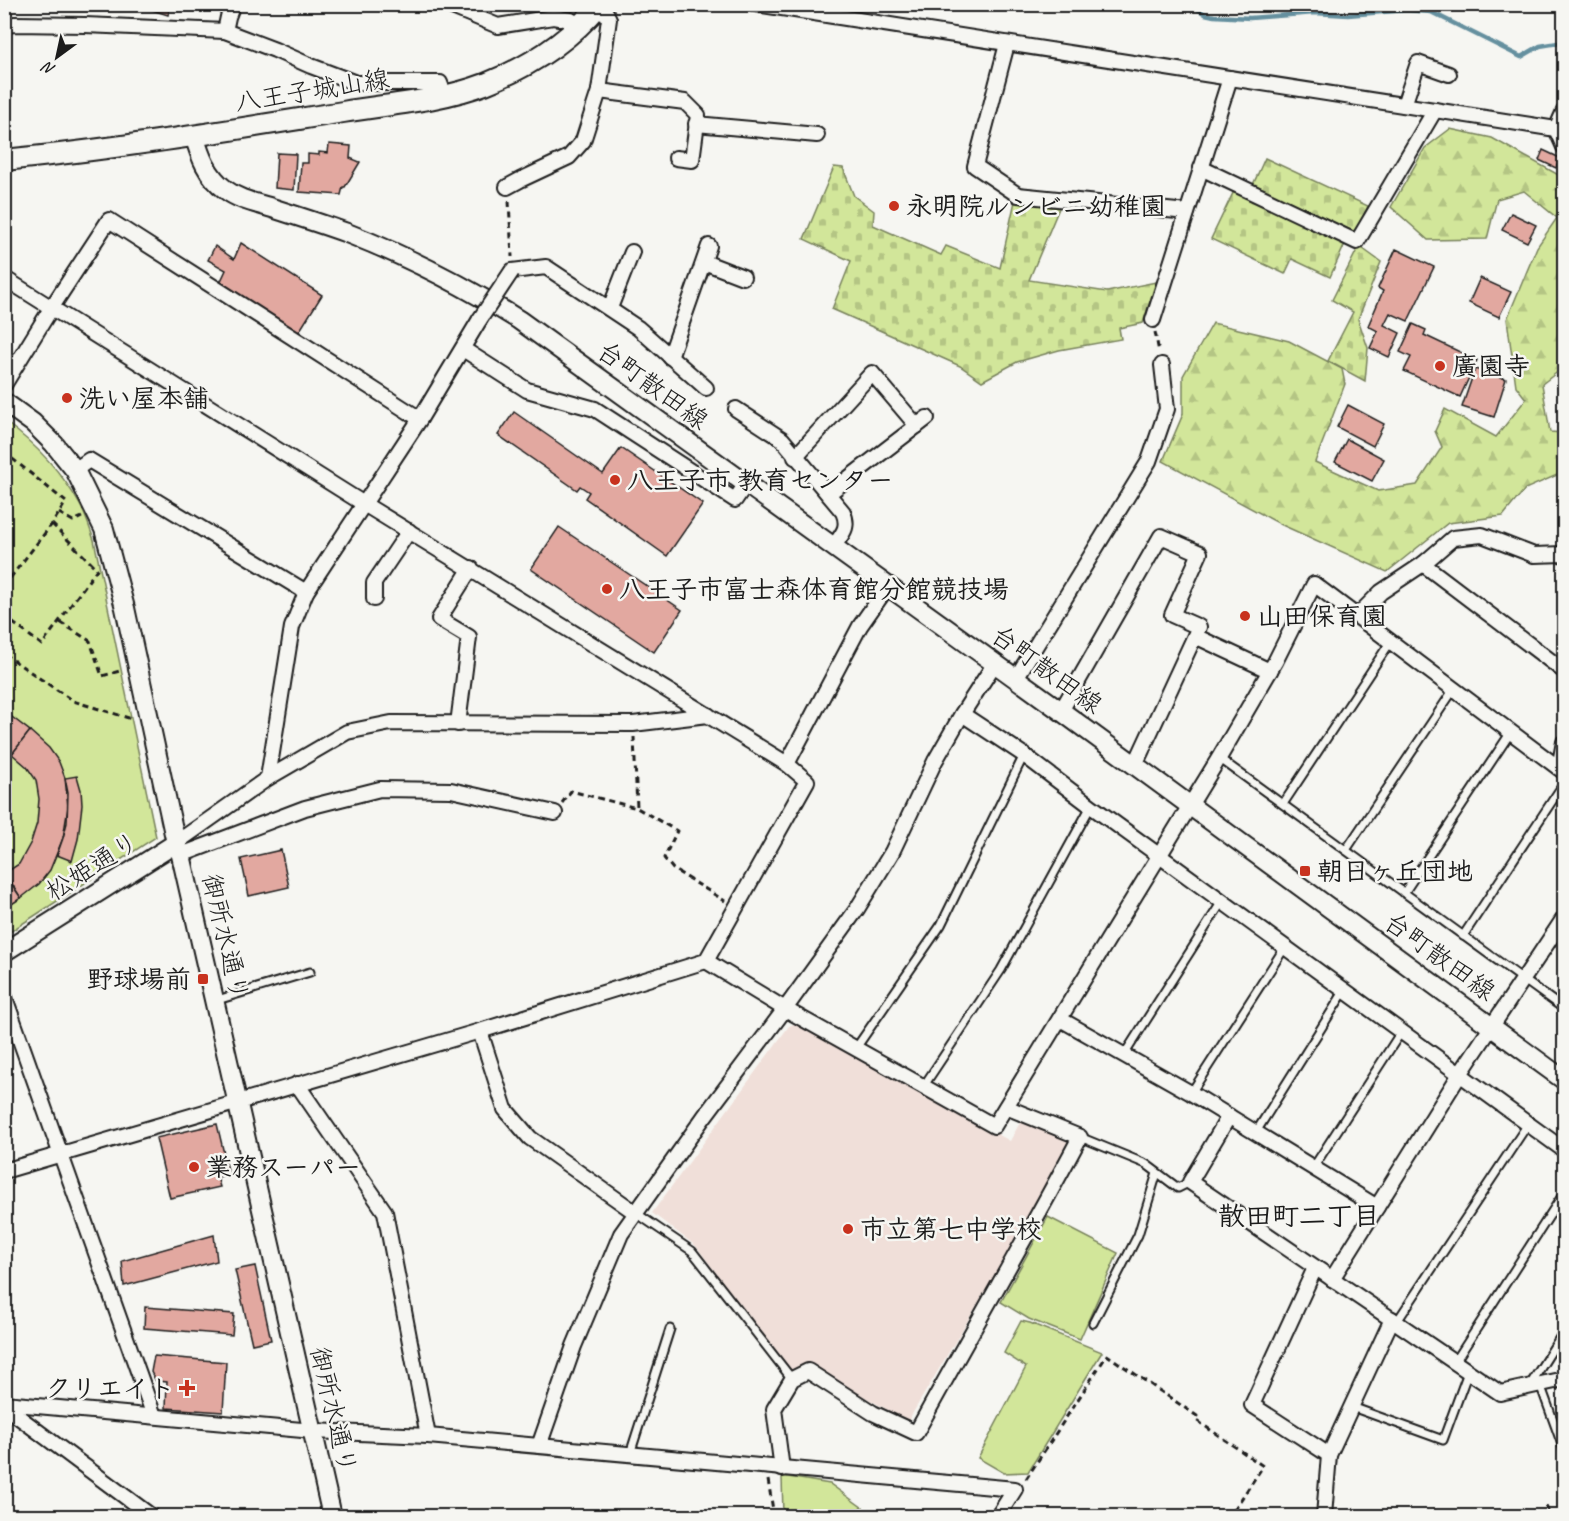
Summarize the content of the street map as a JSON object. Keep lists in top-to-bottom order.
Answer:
{
  "streets": {
    "main road": ["八王子城山線"],
    "street": ["台町散田線", "松姫通り", "御所水通り"]
  },
  "crossings": [
    ["八王子城山線", "台町散田線"],
    ["松姫通り", "御所水通り"]
  ],
  "districts": ["散田町二丁目"],
  "places": {
    "other": [
      "永明院ルンビニ幼稚園",
      "廣園寺",
      "洗い屋本舗",
      "八王子市 教育センター",
      "八王子市富士森体育館分館競技場",
      "山田保育園",
      "業務スーパー",
      "市立第七中学校"
    ],
    "transit": ["朝日ヶ丘団地", "野球場前"],
    "health": ["クリエイト"]
  },
  "north": "bottom left"
}
